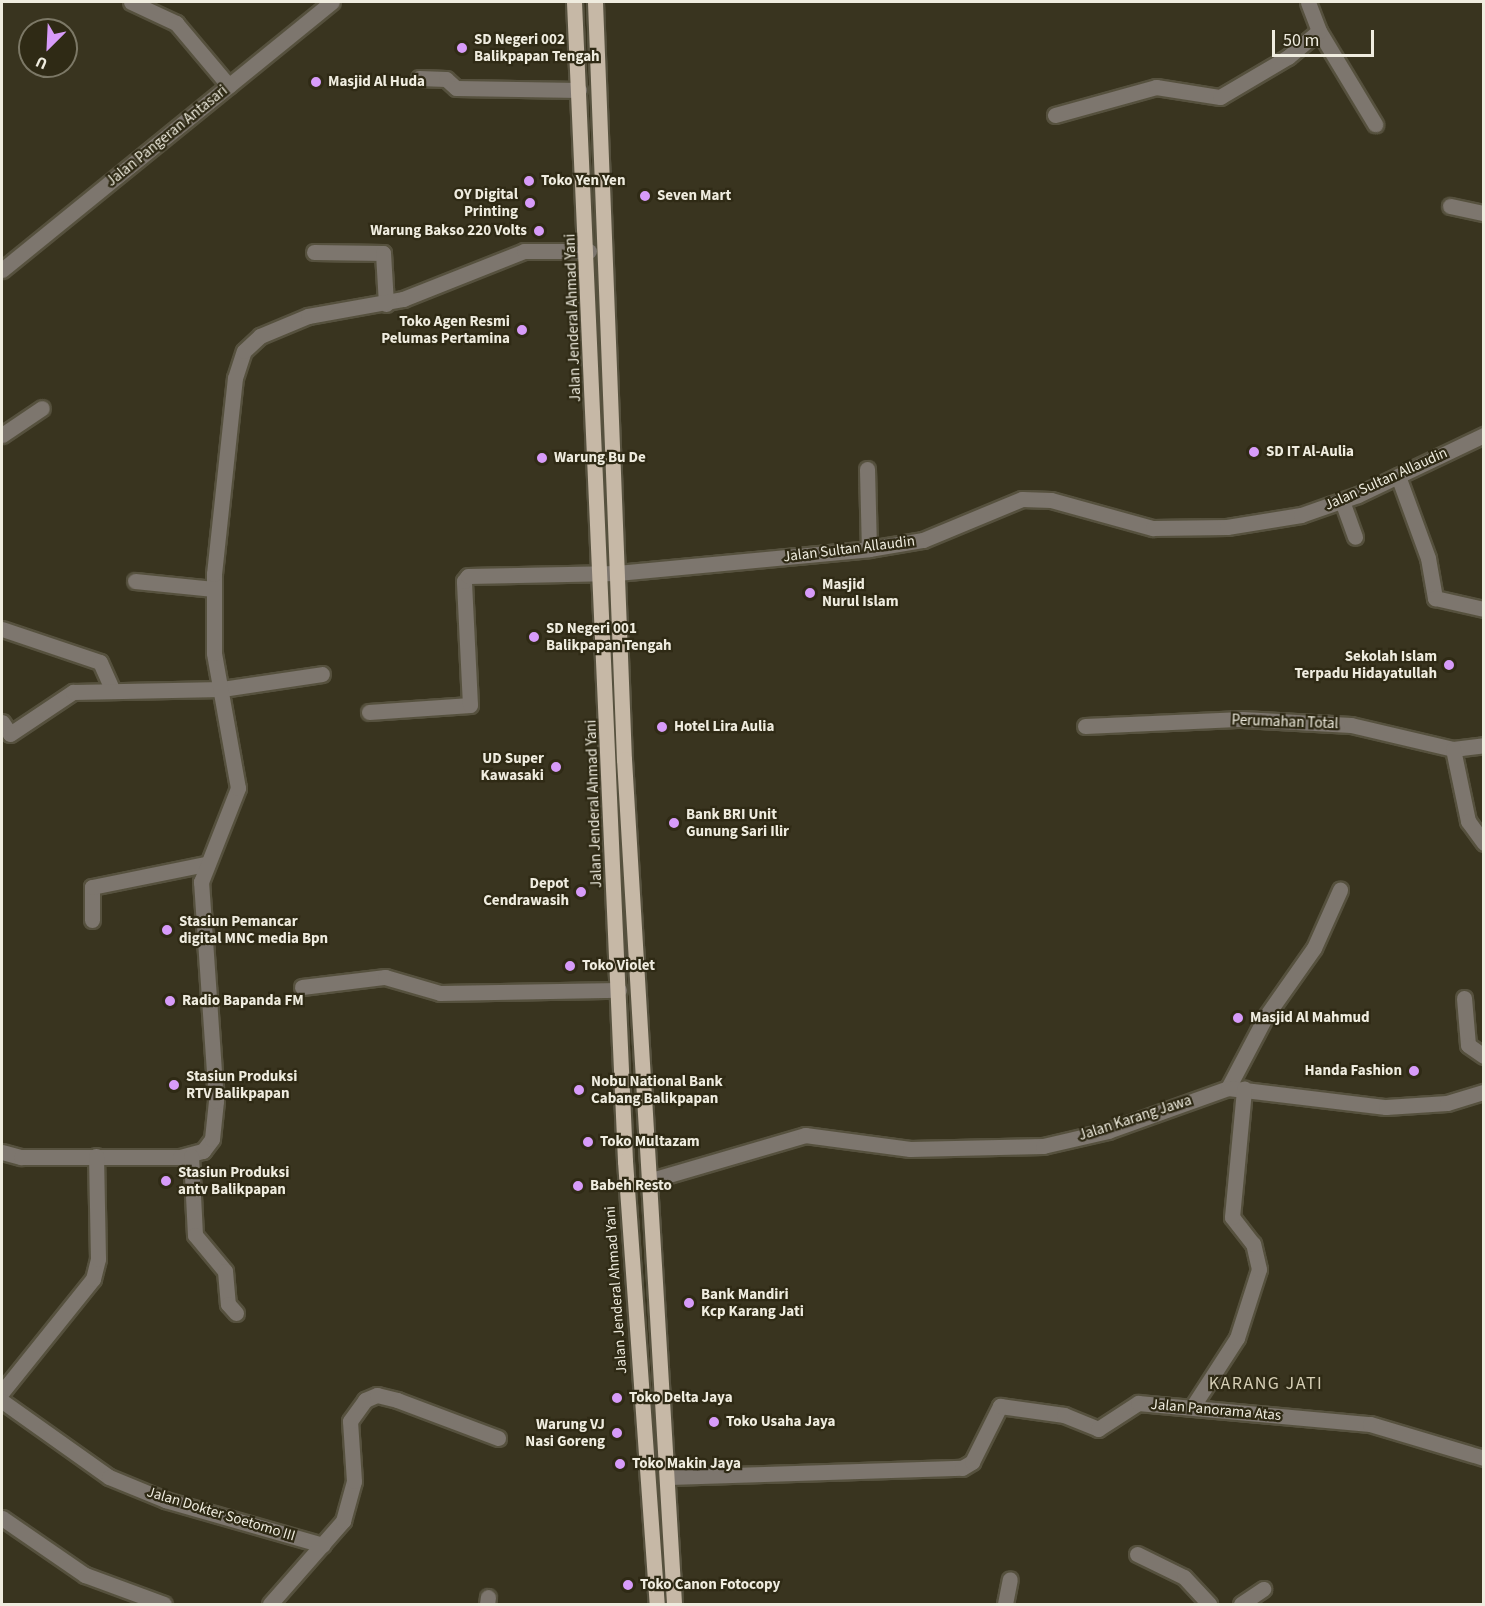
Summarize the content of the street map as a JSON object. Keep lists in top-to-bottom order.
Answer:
{
  "streets": {
    "main road": ["Jalan Jenderal Ahmad Yani"],
    "street": [
      "Jalan Pangeran Antasari",
      "Jalan Sultan Allaudin",
      "Perumahan Total",
      "Jalan Karang Jawa",
      "Jalan Panorama Atas",
      "Jalan Dokter Soetomo III"
    ]
  },
  "crossings": [
    ["Jalan Jenderal Ahmad Yani", "Jalan Sultan Allaudin"],
    ["Jalan Jenderal Ahmad Yani", "Jalan Karang Jawa"],
    ["Jalan Jenderal Ahmad Yani", "Jalan Panorama Atas"]
  ],
  "districts": ["KARANG JATI"],
  "places": [
    "SD Negeri 002 Balikpapan Tengah",
    "Masjid Al Huda",
    "Toko Yen Yen",
    "Seven Mart",
    "OY Digital Printing",
    "Warung Bakso 220 Volts",
    "Toko Agen Resmi Pelumas Pertamina",
    "SD IT Al-Aulia",
    "Warung Bu De",
    "Masjid Nurul Islam",
    "SD Negeri 001 Balikpapan Tengah",
    "Sekolah Islam Terpadu Hidayatullah",
    "Hotel Lira Aulia",
    "UD Super Kawasaki",
    "Bank BRI Unit Gunung Sari Ilir",
    "Depot Cendrawasih",
    "Stasiun Pemancar digital MNC media Bpn",
    "Toko Violet",
    "Radio Bapanda FM",
    "Masjid Al Mahmud",
    "Handa Fashion",
    "Stasiun Produksi RTV Balikpapan",
    "Nobu National Bank Cabang Balikpapan",
    "Toko Multazam",
    "Stasiun Produksi antv Balikpapan",
    "Babeh Resto",
    "Bank Mandiri Kcp Karang Jati",
    "Toko Delta Jaya",
    "Toko Usaha Jaya",
    "Warung VJ Nasi Goreng",
    "Toko Makin Jaya",
    "Toko Canon Fotocopy"
  ],
  "scale_bar": "50 m",
  "north": "bottom left"
}
